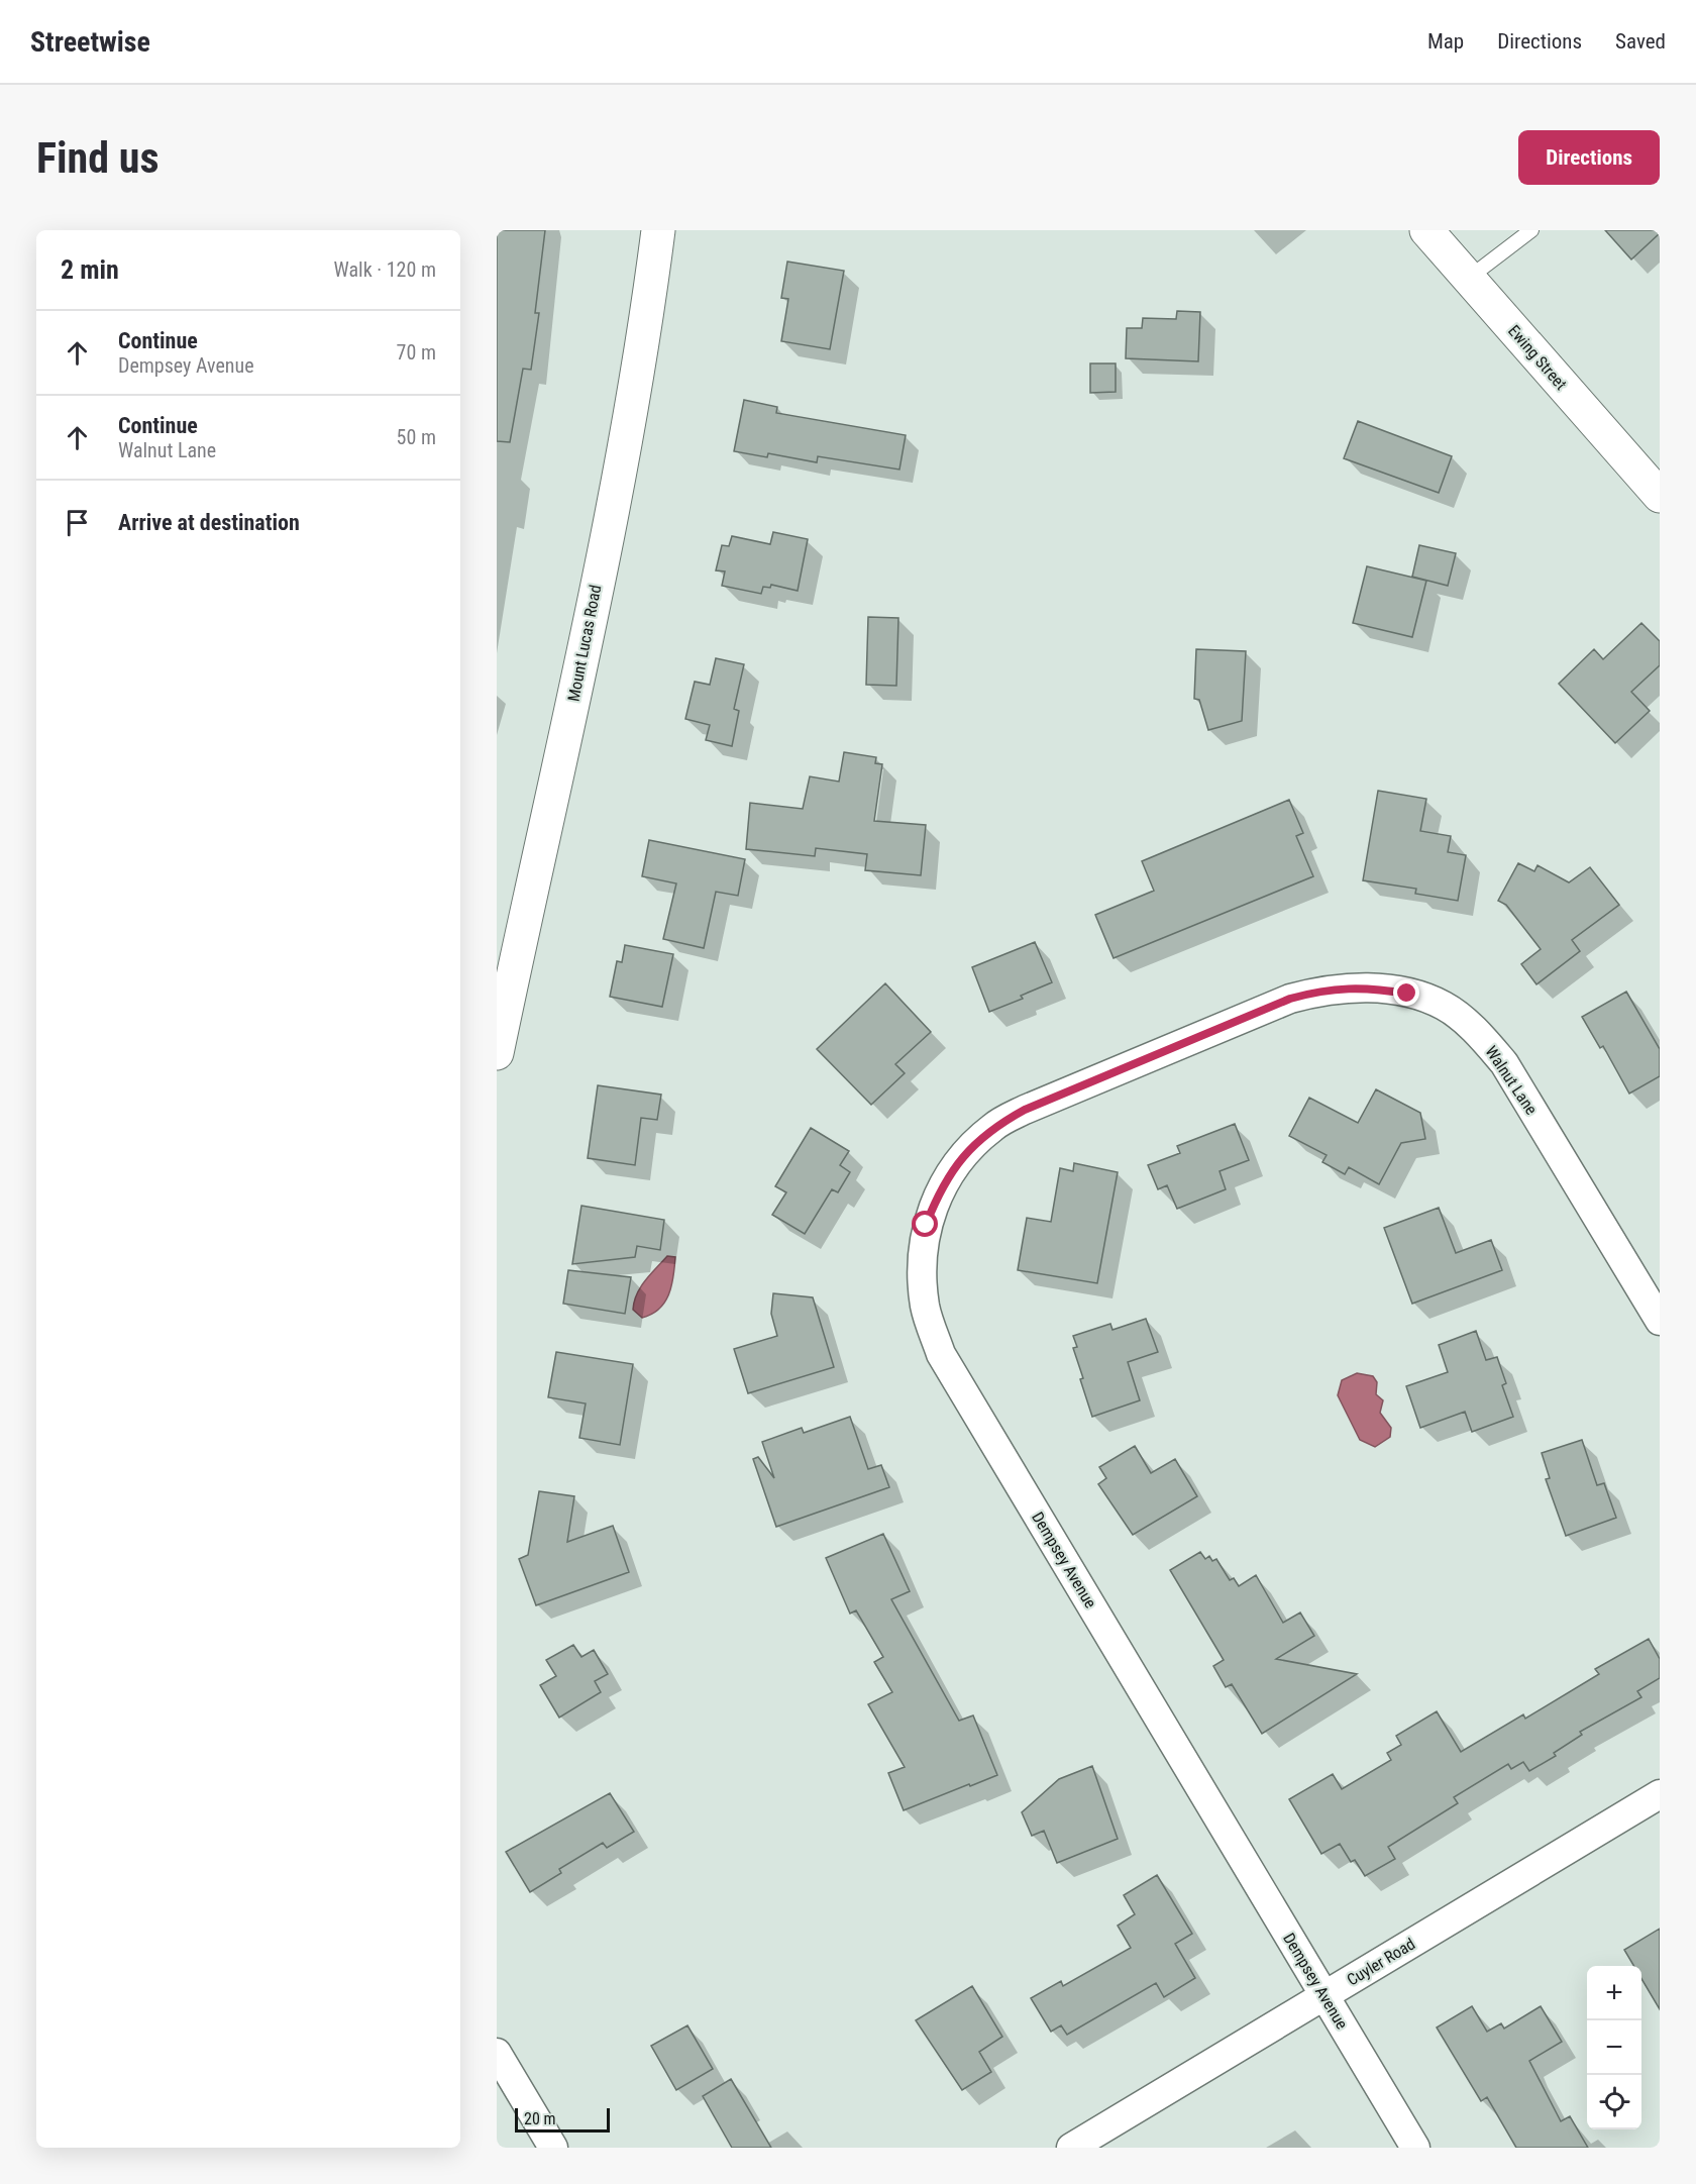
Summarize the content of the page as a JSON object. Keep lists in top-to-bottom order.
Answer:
{
  "streets": {
    "street": [
      "Ewing Street",
      "Mount Lucas Road",
      "Walnut Lane",
      "Dempsey Avenue",
      "Cuyler Road"
    ]
  },
  "crossings": [
    ["Walnut Lane", "Dempsey Avenue"],
    ["Dempsey Avenue", "Cuyler Road"]
  ],
  "scale_bar": "20 m",
  "page": {
    "header": "Streetwise",
    "nav": ["Map", "Directions", "Saved"],
    "buttons": "Directions",
    "title": "Find us",
    "heading": ["2 min", "Walk · 120 m"],
    "list": [
      ["Continue", "Dempsey Avenue", "70 m"],
      ["Continue", "Walnut Lane", "50 m"],
      "Arrive at destination"
    ],
    "map_buttons": ["+", "−"],
    "scale": "20 m"
  }
}
